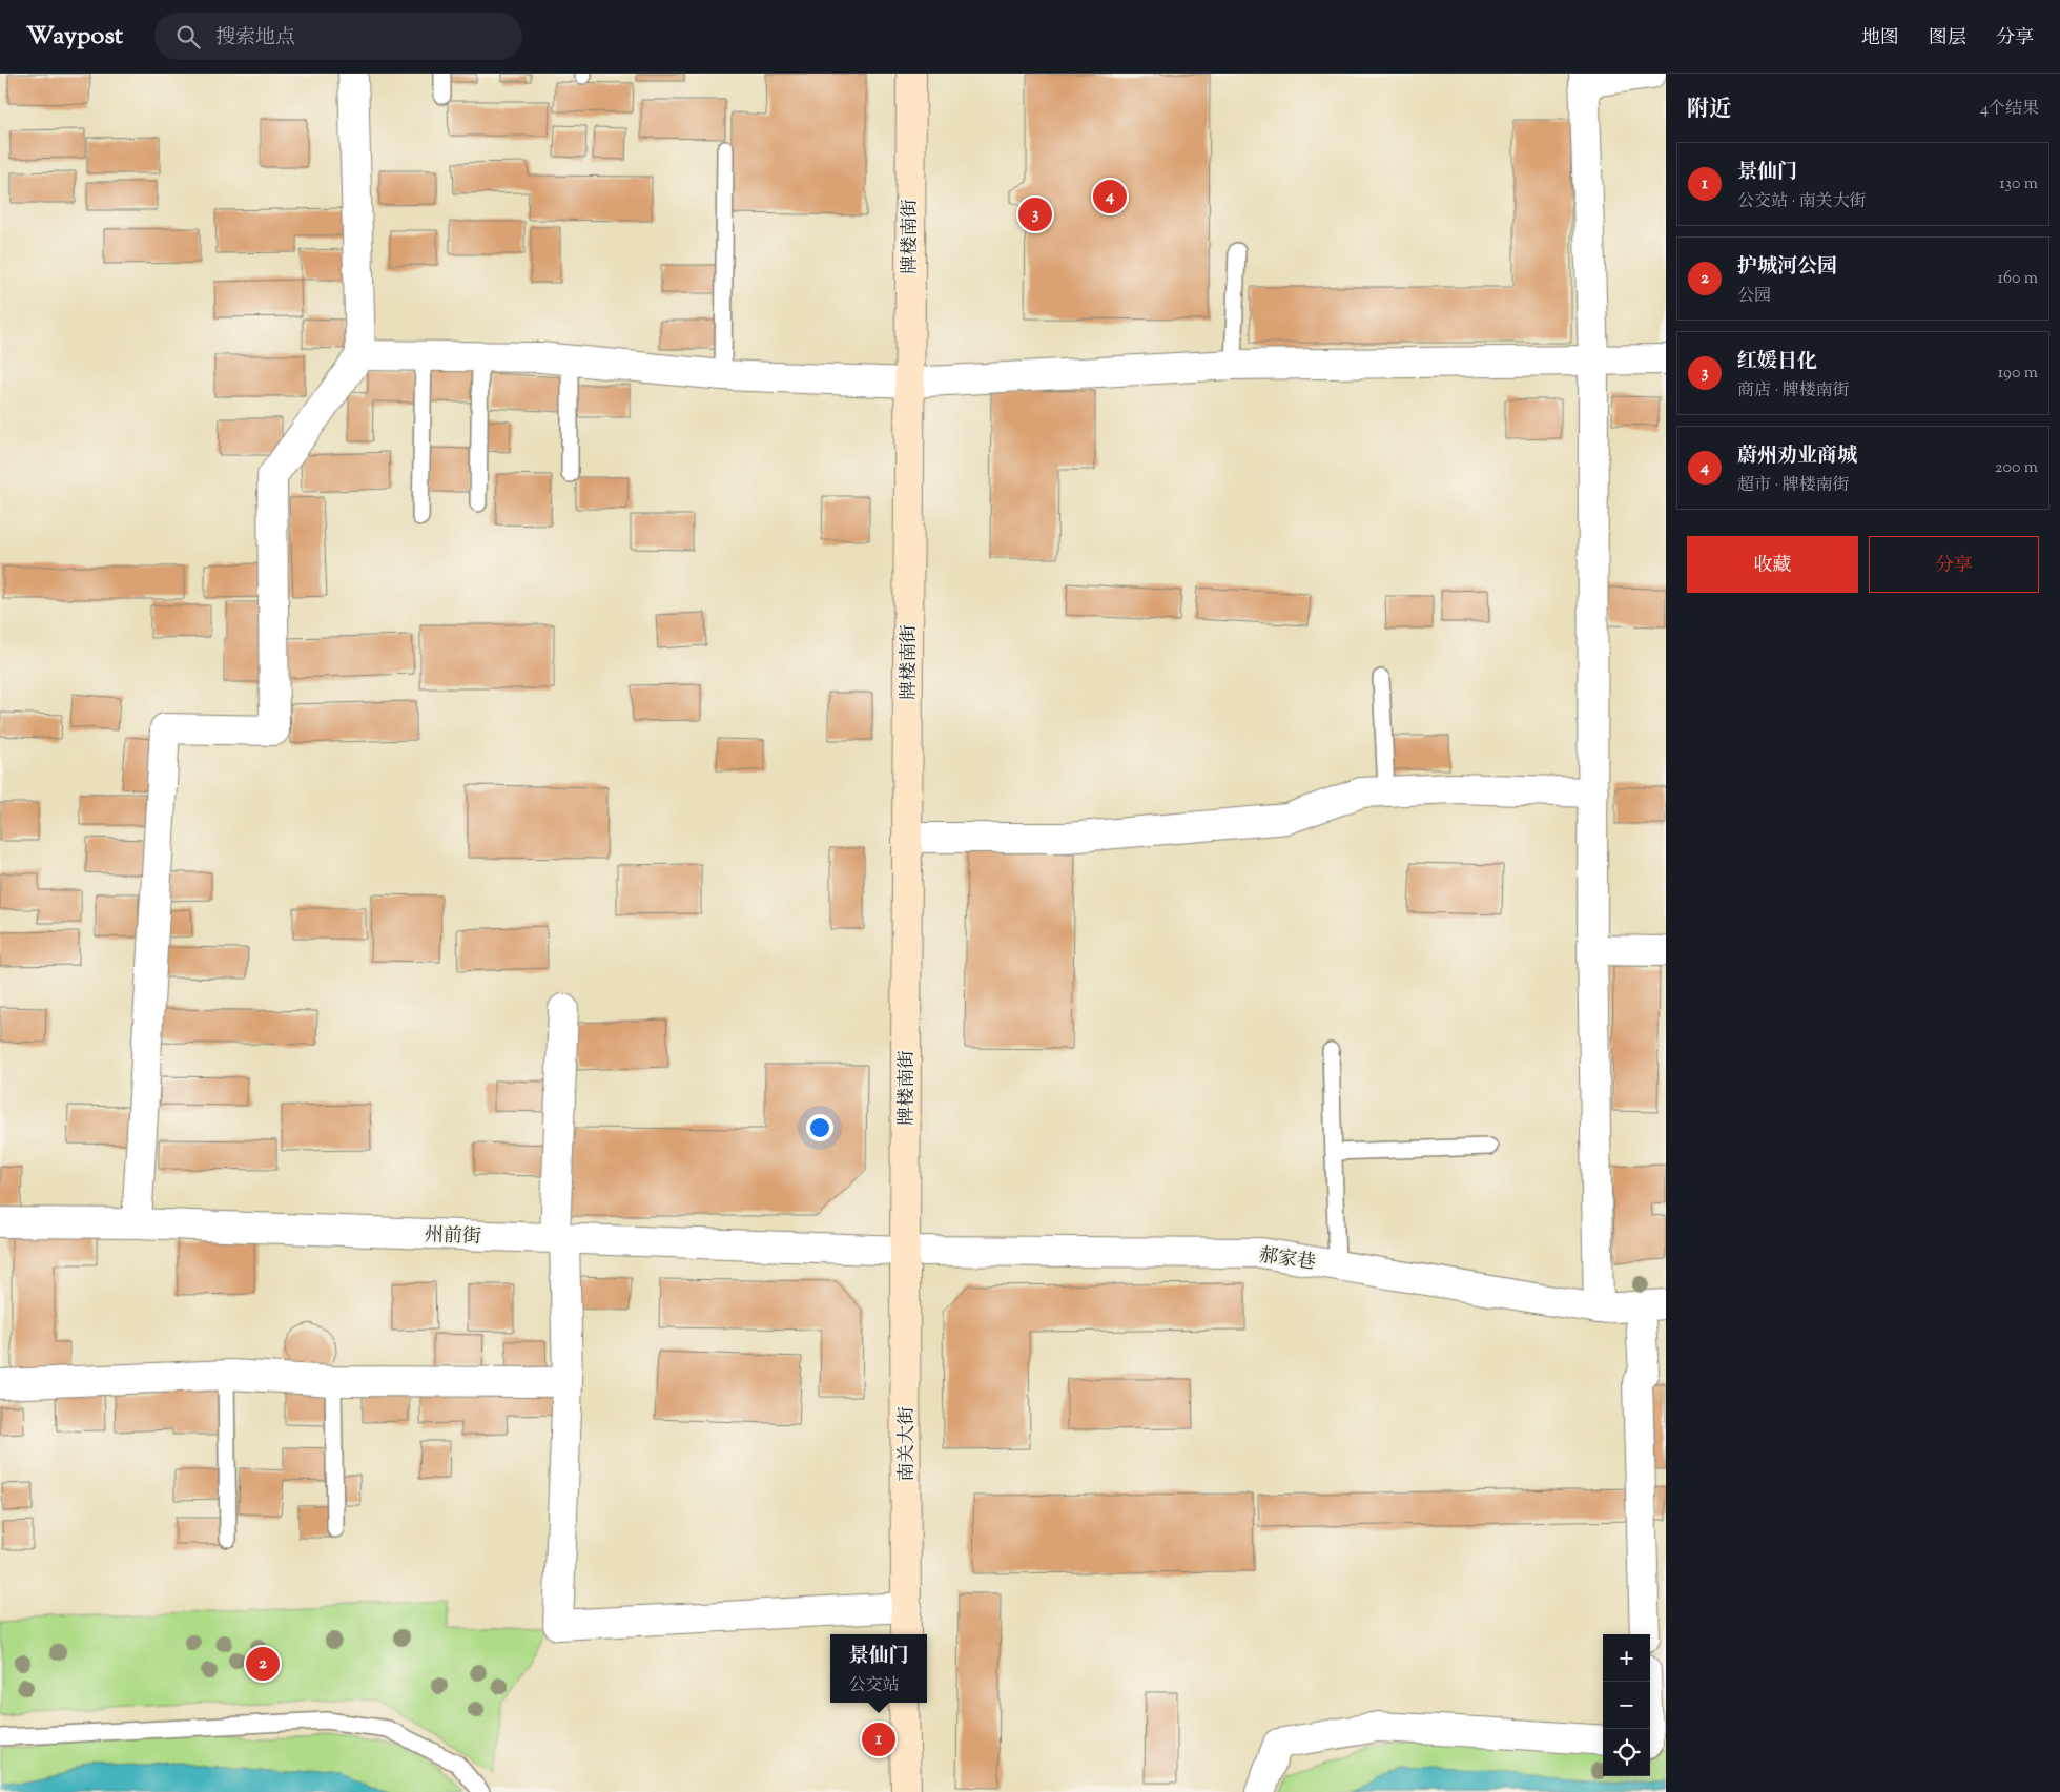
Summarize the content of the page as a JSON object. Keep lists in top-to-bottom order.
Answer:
{
  "streets": {
    "main road": ["牌楼南街", "南关大街"],
    "street": ["州前街", "郝家巷"]
  },
  "crossings": [
    ["牌楼南街", "州前街"],
    ["牌楼南街", "郝家巷"],
    ["牌楼南街", "南关大街"],
    ["州前街", "郝家巷"],
    ["州前街", "南关大街"],
    ["郝家巷", "南关大街"]
  ],
  "page": {
    "header": "Waypost",
    "search": "搜索地点",
    "nav": ["地图", "图层", "分享"],
    "heading": ["附近", "4个结果"],
    "list": [
      {
        "mark": "1",
        "name": "景仙门",
        "note": "公交站 · 南关大街",
        "value": "130 m"
      },
      {
        "mark": "2",
        "name": "护城河公园",
        "note": "公园",
        "value": "160 m"
      },
      {
        "mark": "3",
        "name": "红媛日化",
        "note": "商店 · 牌楼南街",
        "value": "190 m"
      },
      {
        "mark": "4",
        "name": "蔚州劝业商城",
        "note": "超市 · 牌楼南街",
        "value": "200 m"
      }
    ],
    "pins": [
      "4",
      "3",
      "2",
      "1"
    ],
    "buttons": ["收藏", "分享"],
    "map_buttons": ["+", "−"],
    "popup": ["景仙门", "公交站"]
  }
}
